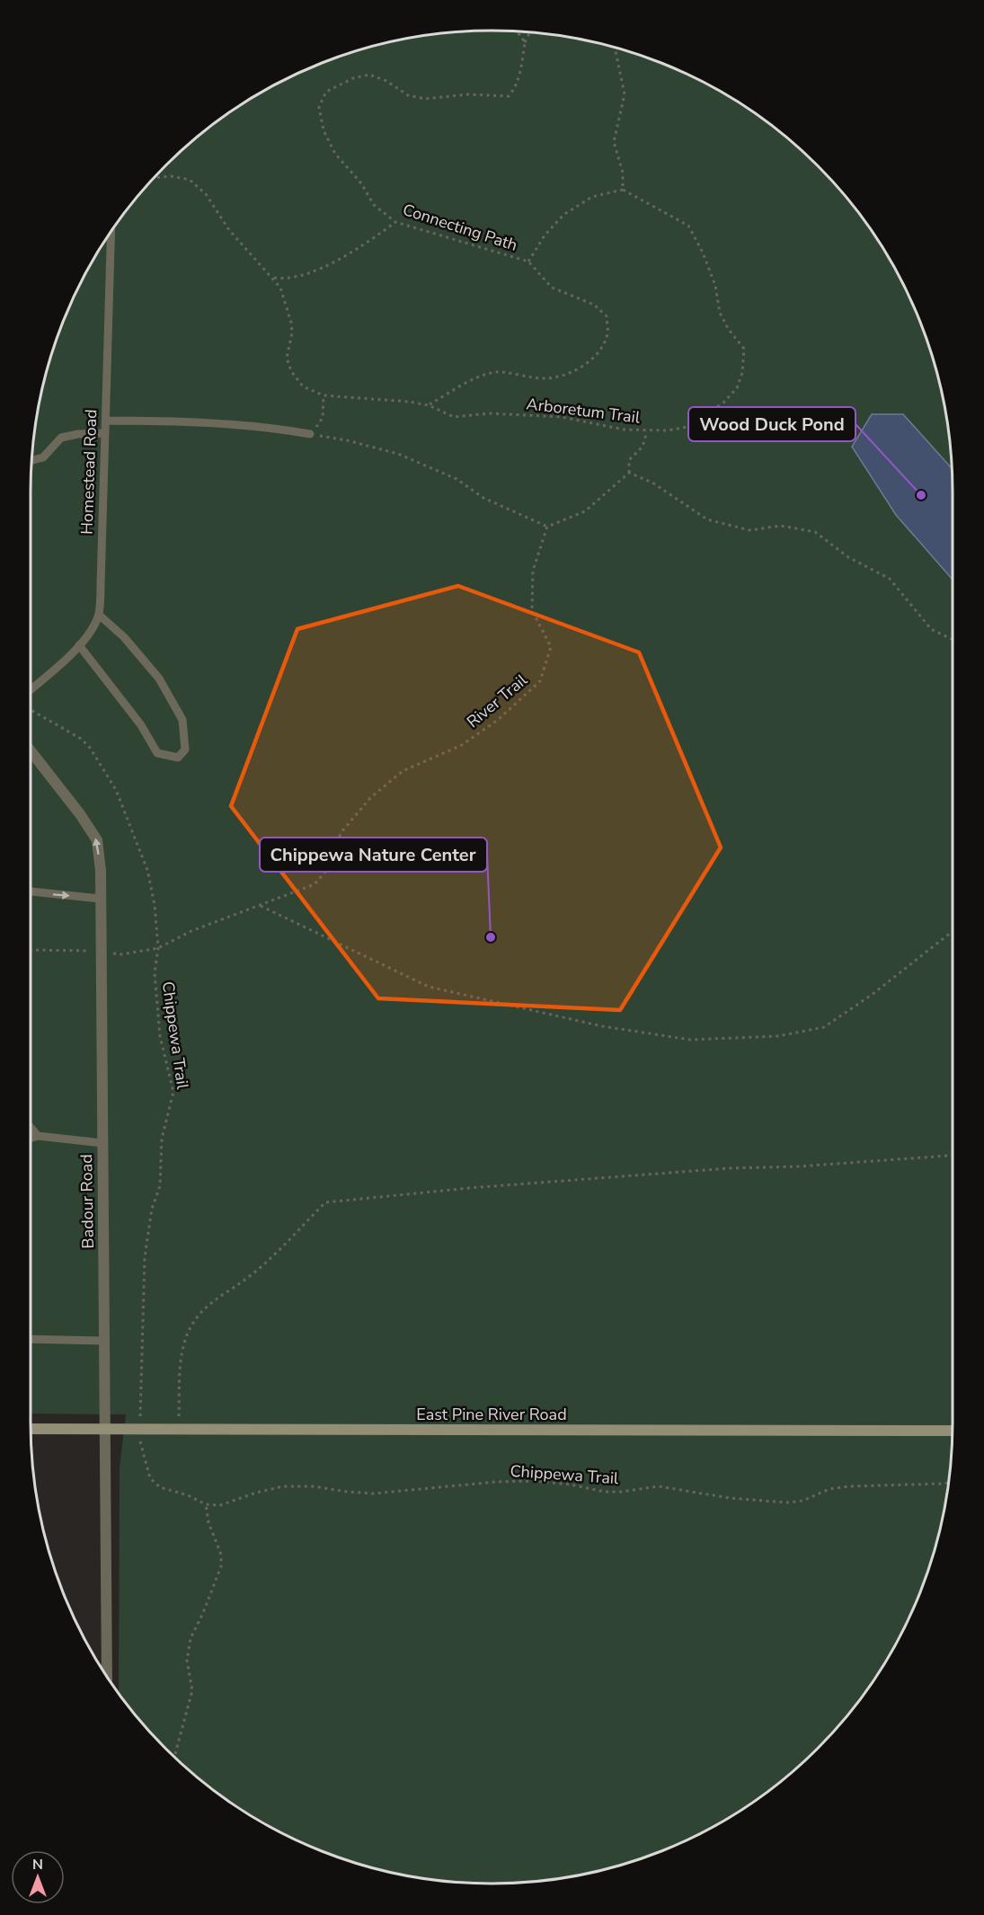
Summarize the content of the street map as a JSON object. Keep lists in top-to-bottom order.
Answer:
{
  "streets": {
    "street": ["Badour Road", "East Pine River Road"],
    "lane": ["Homestead Road"],
    "path": [
      "Connecting Path",
      "Arboretum Trail",
      "River Trail",
      "Chippewa Trail"
    ]
  },
  "crossings": [
    ["Connecting Path", "Arboretum Trail"],
    ["River Trail", "Chippewa Trail"],
    ["Badour Road", "East Pine River Road"]
  ],
  "places": ["Wood Duck Pond", "Chippewa Nature Center"],
  "north": "top"
}
